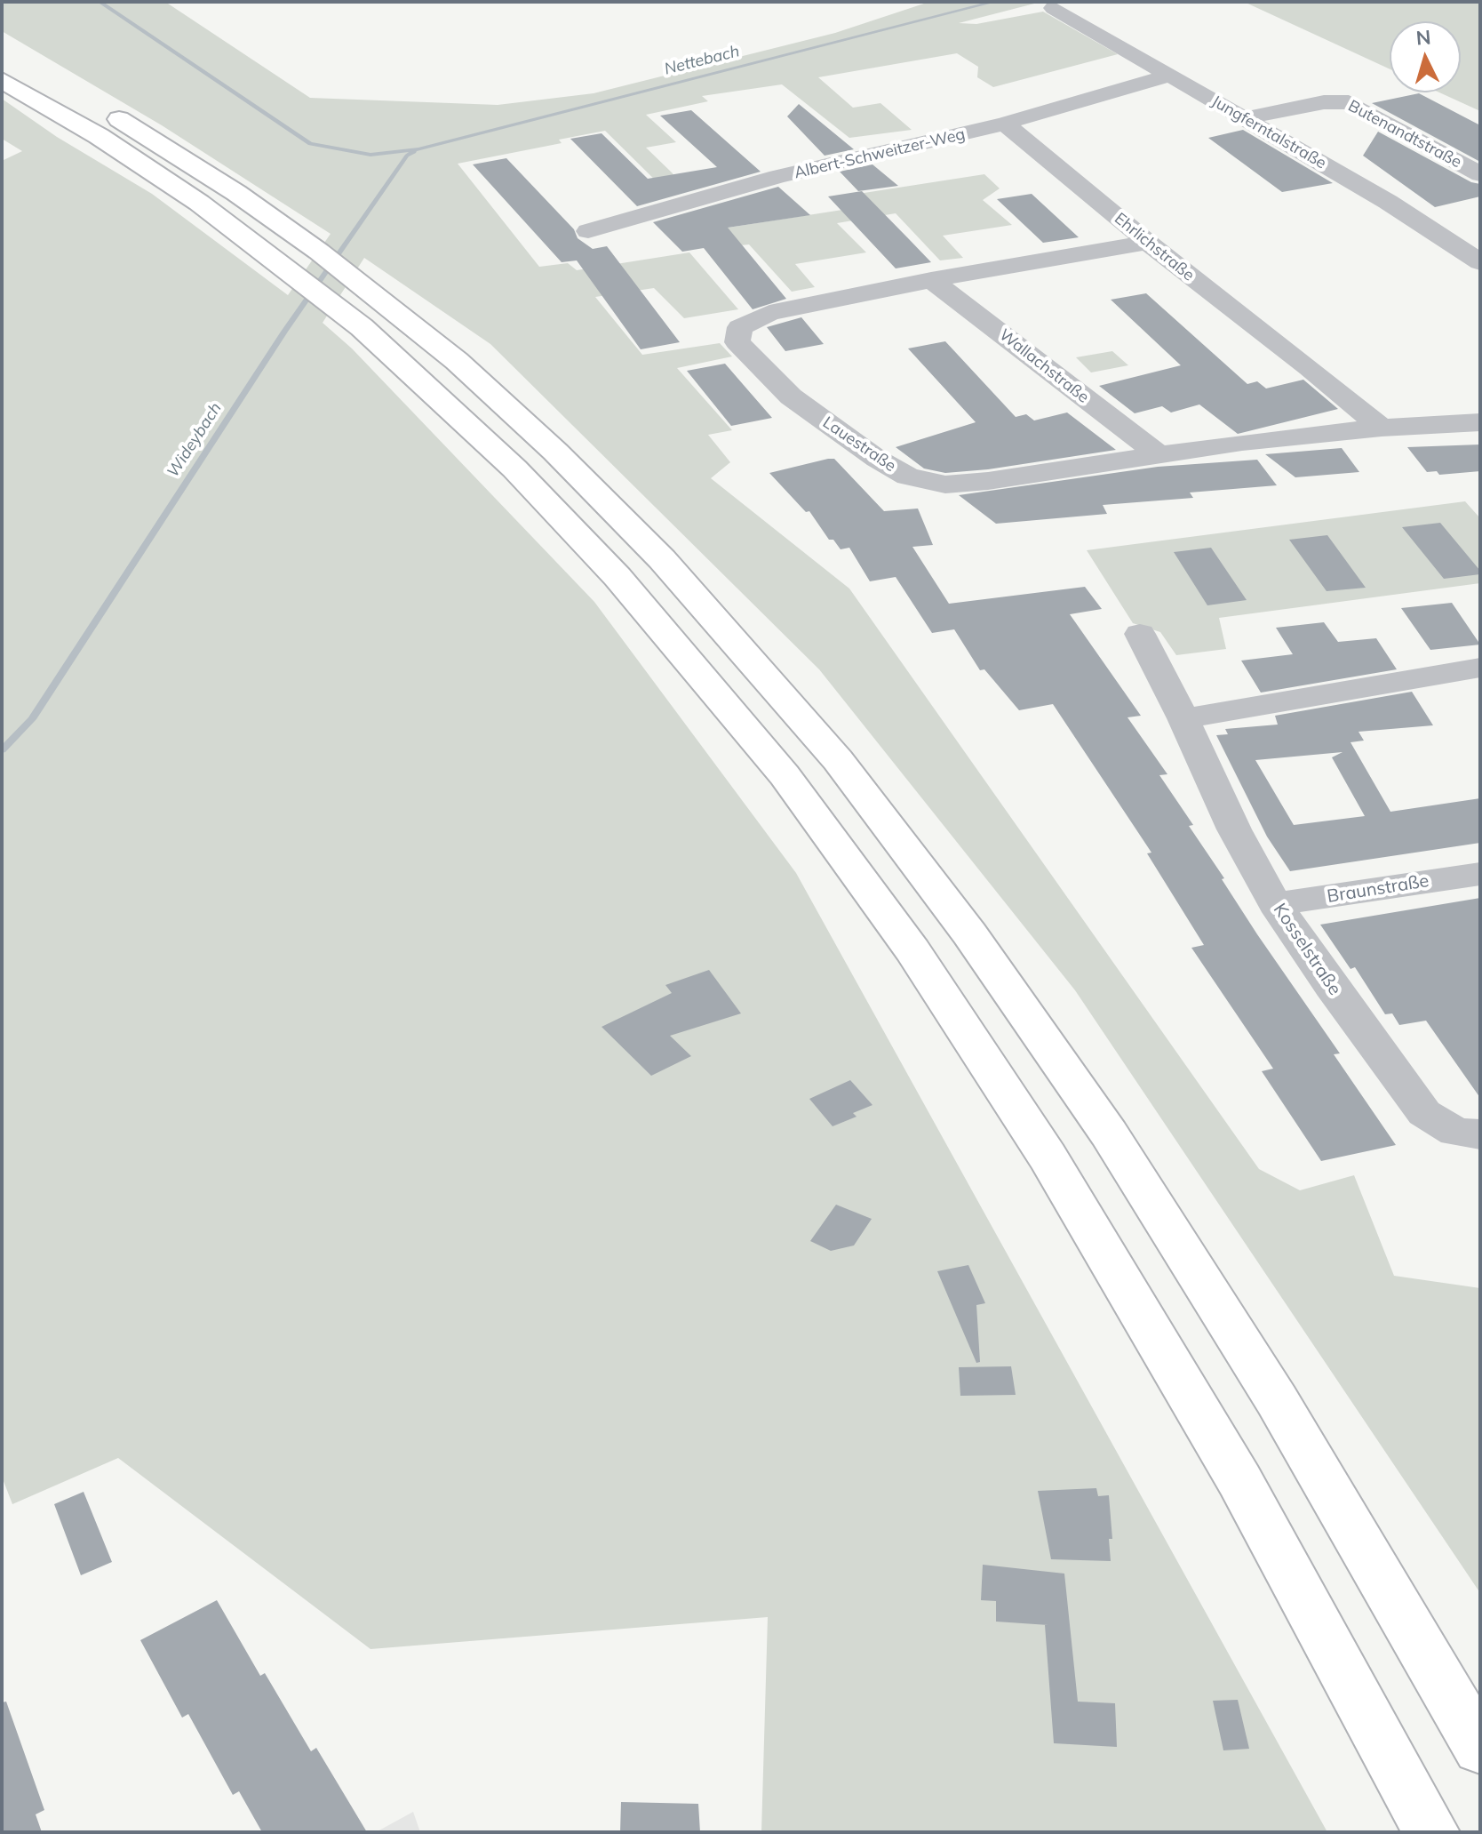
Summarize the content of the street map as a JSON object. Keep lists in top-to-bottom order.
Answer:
{
  "streets": {
    "street": [
      "Jungferntalstraße",
      "Butenandtstraße",
      "Albert-Schweitzer-Weg",
      "Ehrlichstraße",
      "Wallachstraße",
      "Lauestraße",
      "Braunstraße",
      "Kosselstraße"
    ]
  },
  "crossings": [
    ["Jungferntalstraße", "Butenandtstraße"],
    ["Jungferntalstraße", "Albert-Schweitzer-Weg"],
    ["Albert-Schweitzer-Weg", "Ehrlichstraße"],
    ["Ehrlichstraße", "Lauestraße"],
    ["Wallachstraße", "Lauestraße"],
    ["Braunstraße", "Kosselstraße"]
  ],
  "water": ["Nettebach", "Wideybach"],
  "north": "top"
}
